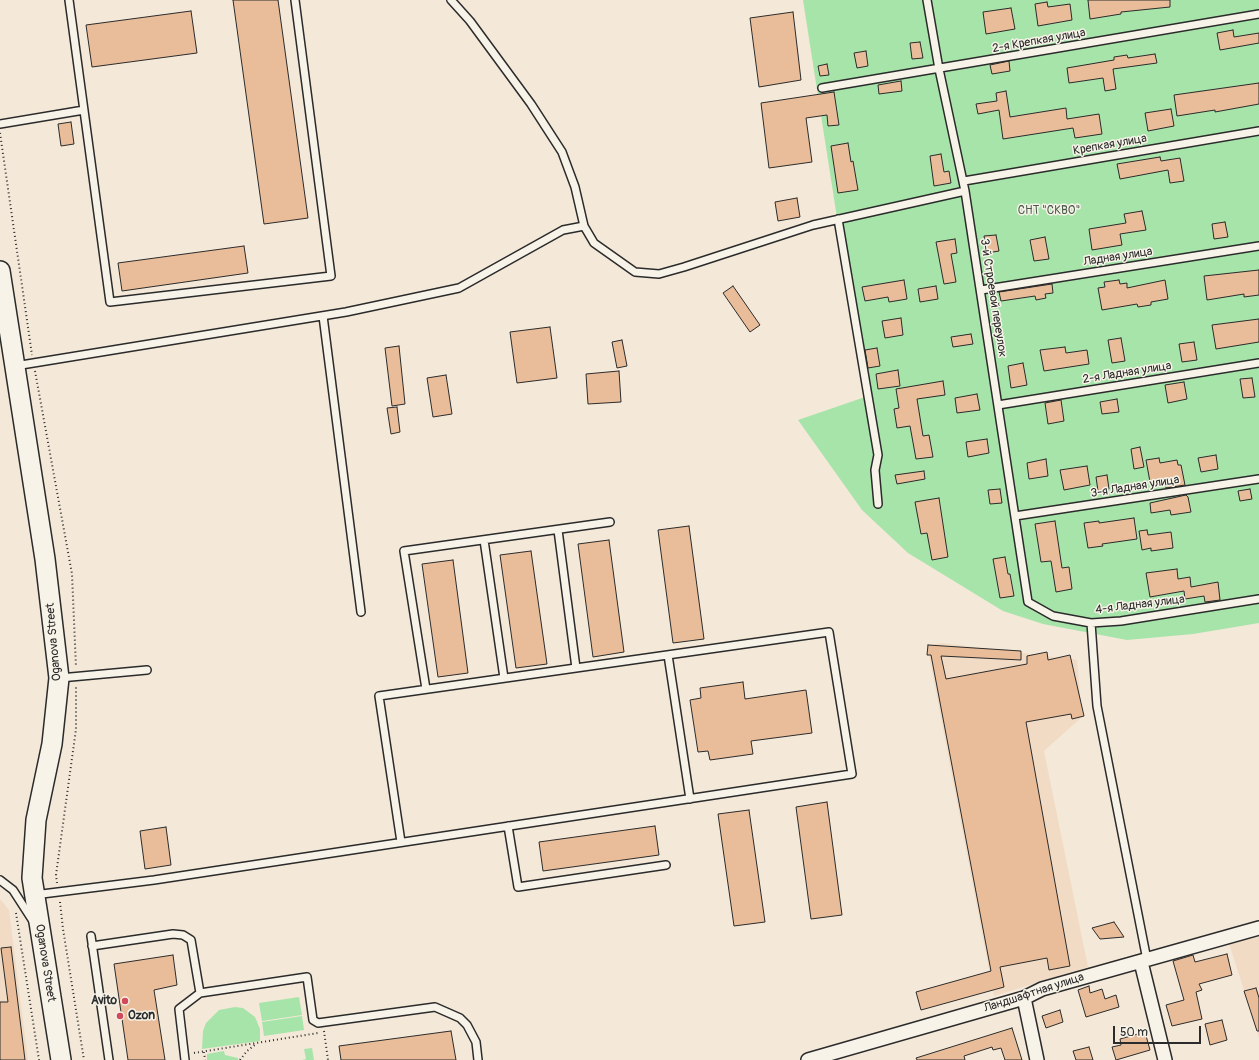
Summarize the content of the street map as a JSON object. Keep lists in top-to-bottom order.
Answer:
{
  "streets": {
    "main road": ["Oganova Street"],
    "street": ["Ландшафтная улица"],
    "lane": [
      "2-я Крепкая улица",
      "Крепкая улица",
      "Ладная улица",
      "3-й Строевой переулок",
      "2-я Ладная улица",
      "3-я Ладная улица",
      "4-я Ладная улица"
    ]
  },
  "crossings": [
    ["2-я Крепкая улица", "3-й Строевой переулок"],
    ["Крепкая улица", "3-й Строевой переулок"],
    ["Ладная улица", "3-й Строевой переулок"],
    ["3-й Строевой переулок", "2-я Ладная улица"],
    ["3-й Строевой переулок", "3-я Ладная улица"],
    ["3-й Строевой переулок", "4-я Ладная улица"]
  ],
  "parks": ["СНТ \"СКВО\""],
  "places": ["Avito", "Ozon"],
  "scale_bar": "50 m"
}
